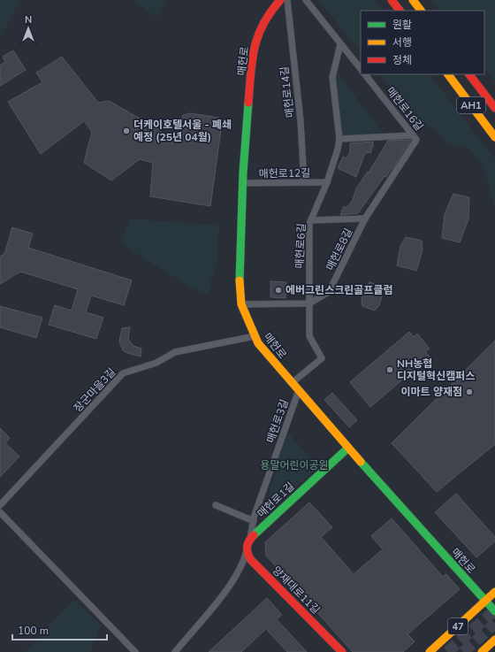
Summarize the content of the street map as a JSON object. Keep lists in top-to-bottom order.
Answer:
{
  "streets": {
    "main road": [
      "매헌로",
      "AH1",
      "매헌로1길",
      "양재대로11길",
      "47"
    ],
    "street": [
      "매헌로14길",
      "매헌로16길",
      "매헌로12길",
      "매헌로6길",
      "매헌로8길",
      "장군마을3길",
      "매헌로3길"
    ]
  },
  "crossings": [
    ["매헌로", "매헌로12길"],
    ["매헌로", "매헌로6길"],
    ["매헌로", "매헌로8길"],
    ["매헌로", "장군마을3길"],
    ["매헌로", "매헌로3길"],
    ["매헌로", "매헌로1길"],
    ["매헌로", "47"],
    ["매헌로14길", "매헌로12길"],
    ["매헌로16길", "매헌로8길"],
    ["매헌로12길", "매헌로6길"],
    ["매헌로6길", "매헌로8길"],
    ["매헌로3길", "매헌로1길"]
  ],
  "parks": ["용말어린이공원"],
  "places": [
    "더케이호텔서울 - 폐쇄 예정 (25년 04월)",
    "에버그린스크린골프클럼",
    "NH농협 디지털혁신캠퍼스",
    "이마트 양재점"
  ],
  "legend": ["원활", "서행", "정체"],
  "scale_bar": "100 m",
  "north": "top"
}
